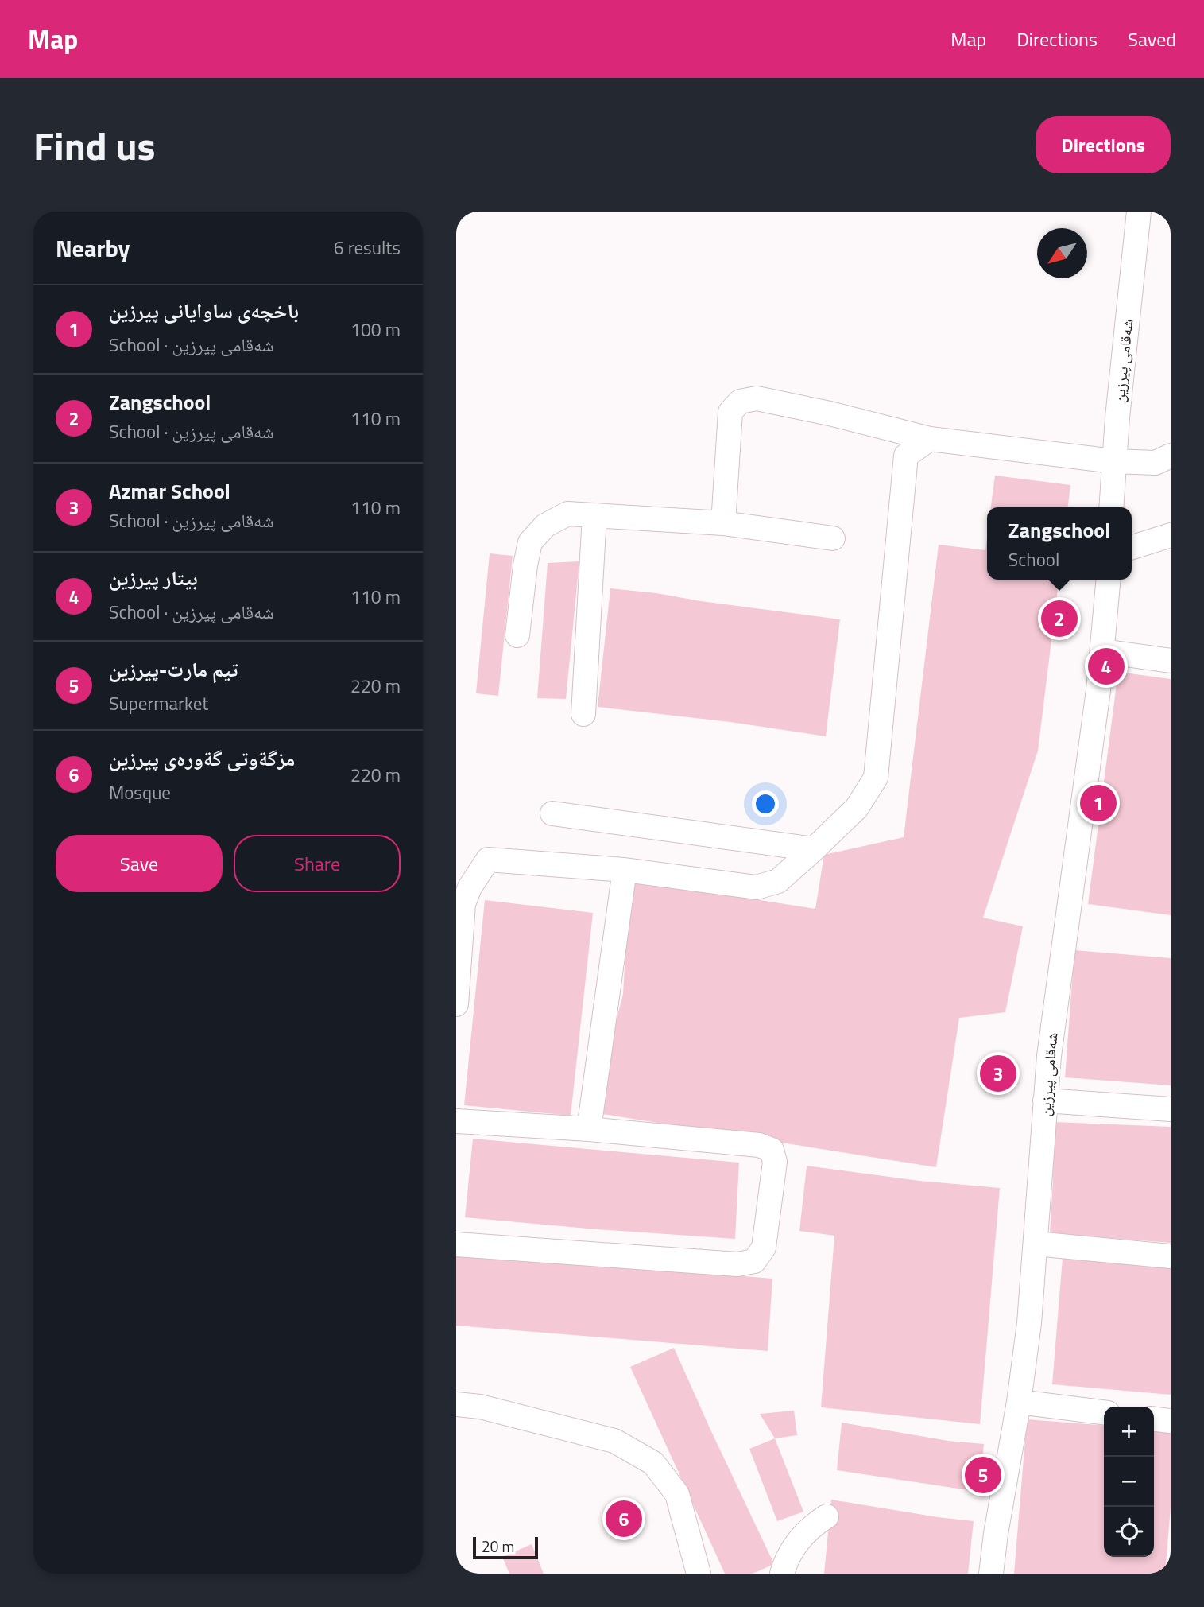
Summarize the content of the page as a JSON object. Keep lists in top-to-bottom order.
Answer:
{
  "streets": {
    "street": ["شەقامی پیرزین"]
  },
  "scale_bar": "20 m",
  "north": "bottom left",
  "page": {
    "header": "Map",
    "nav": ["Map", "Directions", "Saved"],
    "title": "Find us",
    "buttons": [
      "Directions",
      ["Save", "Share"]
    ],
    "heading": ["Nearby", "6 results"],
    "list": [
      {
        "mark": "1",
        "name": "باخچەی ساوایانی پیرزین",
        "note": "School · شەقامی پیرزین",
        "value": "100 m"
      },
      {
        "mark": "2",
        "name": "Zangschool",
        "note": "School · شەقامی پیرزین",
        "value": "110 m"
      },
      {
        "mark": "3",
        "name": "Azmar School",
        "note": "School · شەقامی پیرزین",
        "value": "110 m"
      },
      {
        "mark": "4",
        "name": "بيتار پيرزين",
        "note": "School · شەقامی پیرزین",
        "value": "110 m"
      },
      {
        "mark": "5",
        "name": "تیم مارت-پیرزین",
        "note": "Supermarket",
        "value": "220 m"
      },
      {
        "mark": "6",
        "name": "مزگةوتی گةورەی پیرزین",
        "note": "Mosque",
        "value": "220 m"
      }
    ],
    "popup": ["Zangschool", "School"],
    "pins": [
      "2",
      "4",
      "1",
      "3",
      "5",
      "6"
    ],
    "map_buttons": ["+", "−"],
    "scale": "20 m"
  }
}
